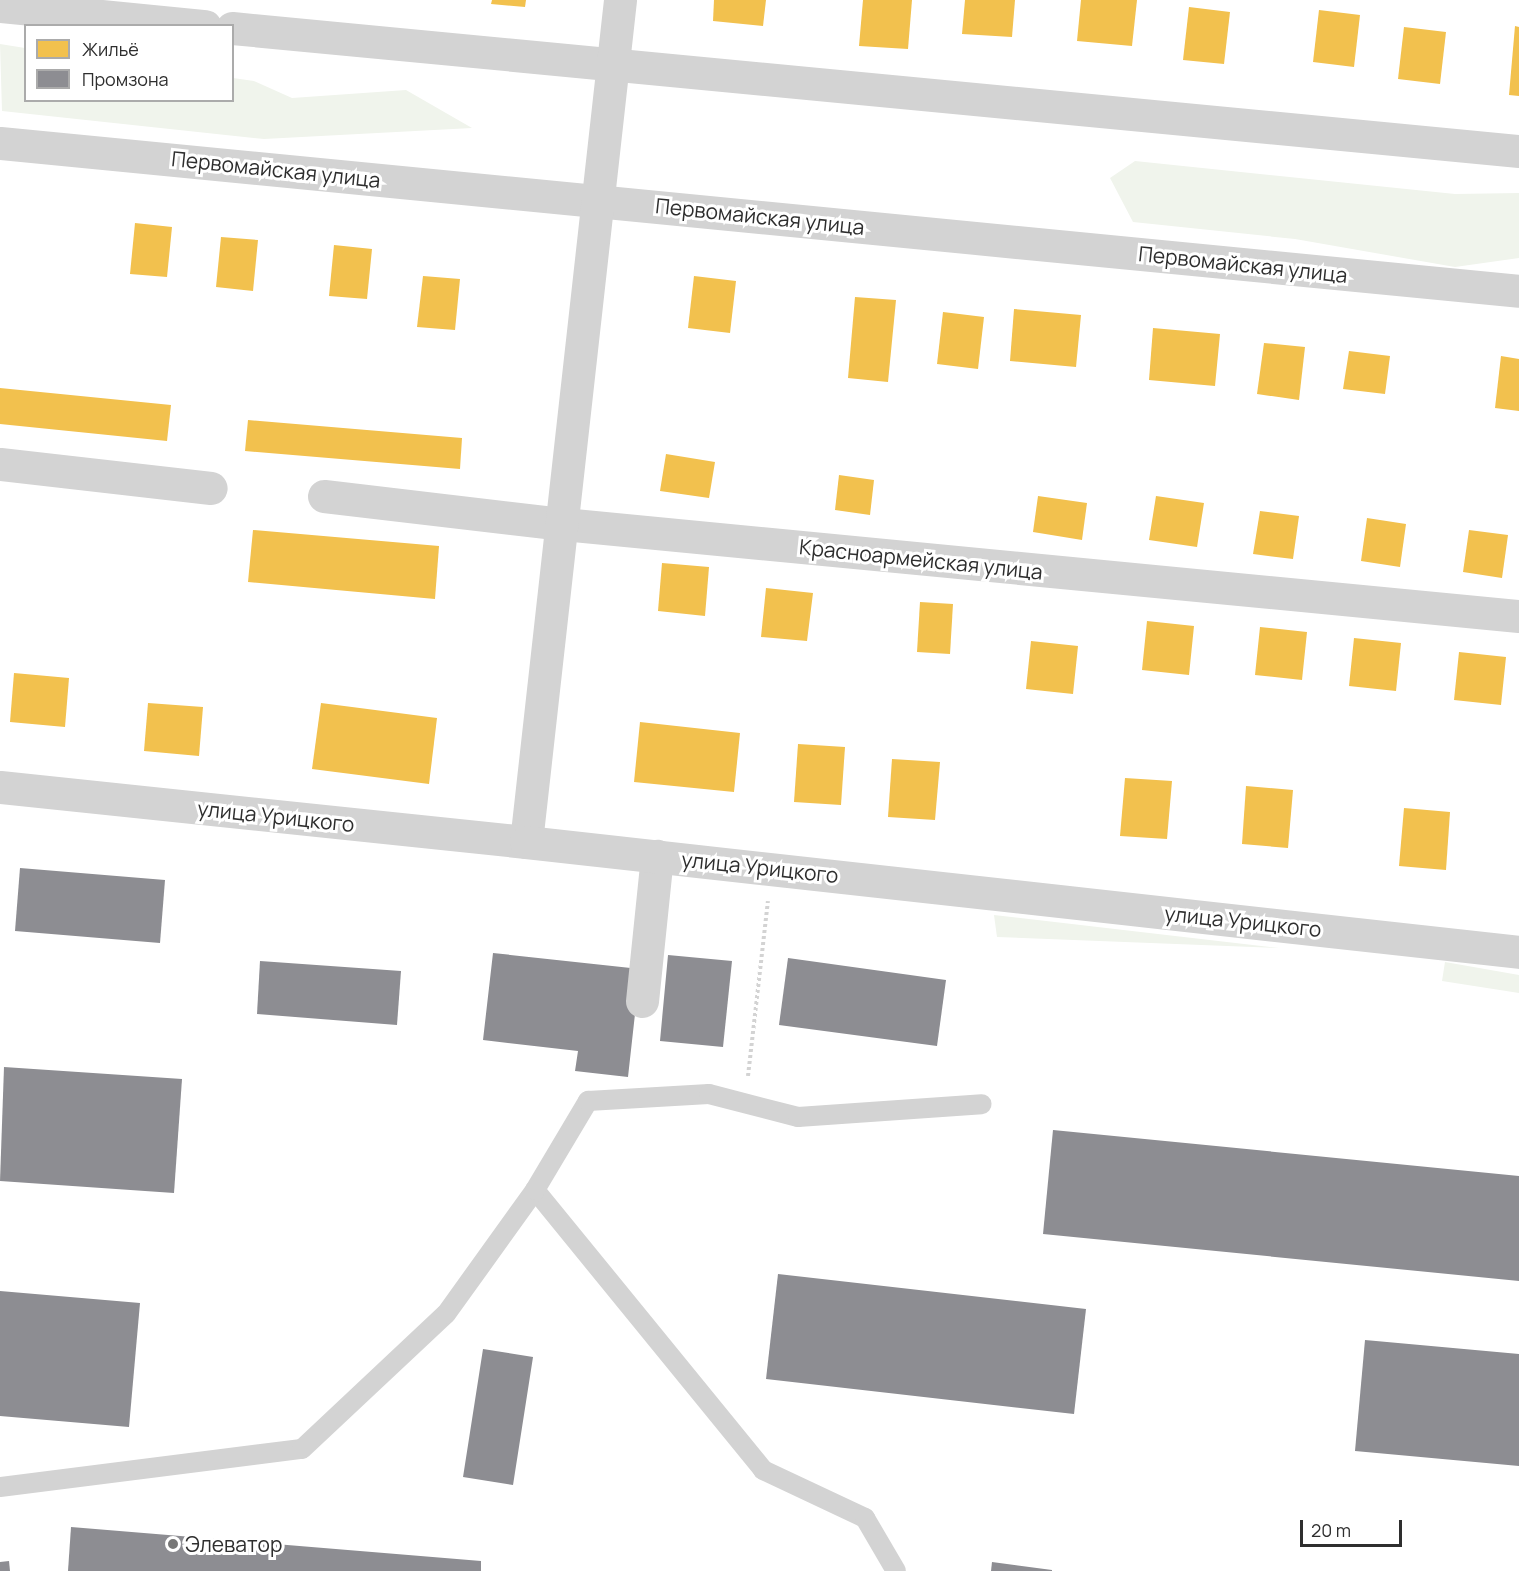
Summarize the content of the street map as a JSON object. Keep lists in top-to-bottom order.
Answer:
{
  "streets": {
    "street": ["Первомайская улица", "Красноармейская улица", "улица Урицкого"]
  },
  "places": ["Элеватор"],
  "legend": ["Жильё", "Промзона"],
  "scale_bar": "20 m"
}
